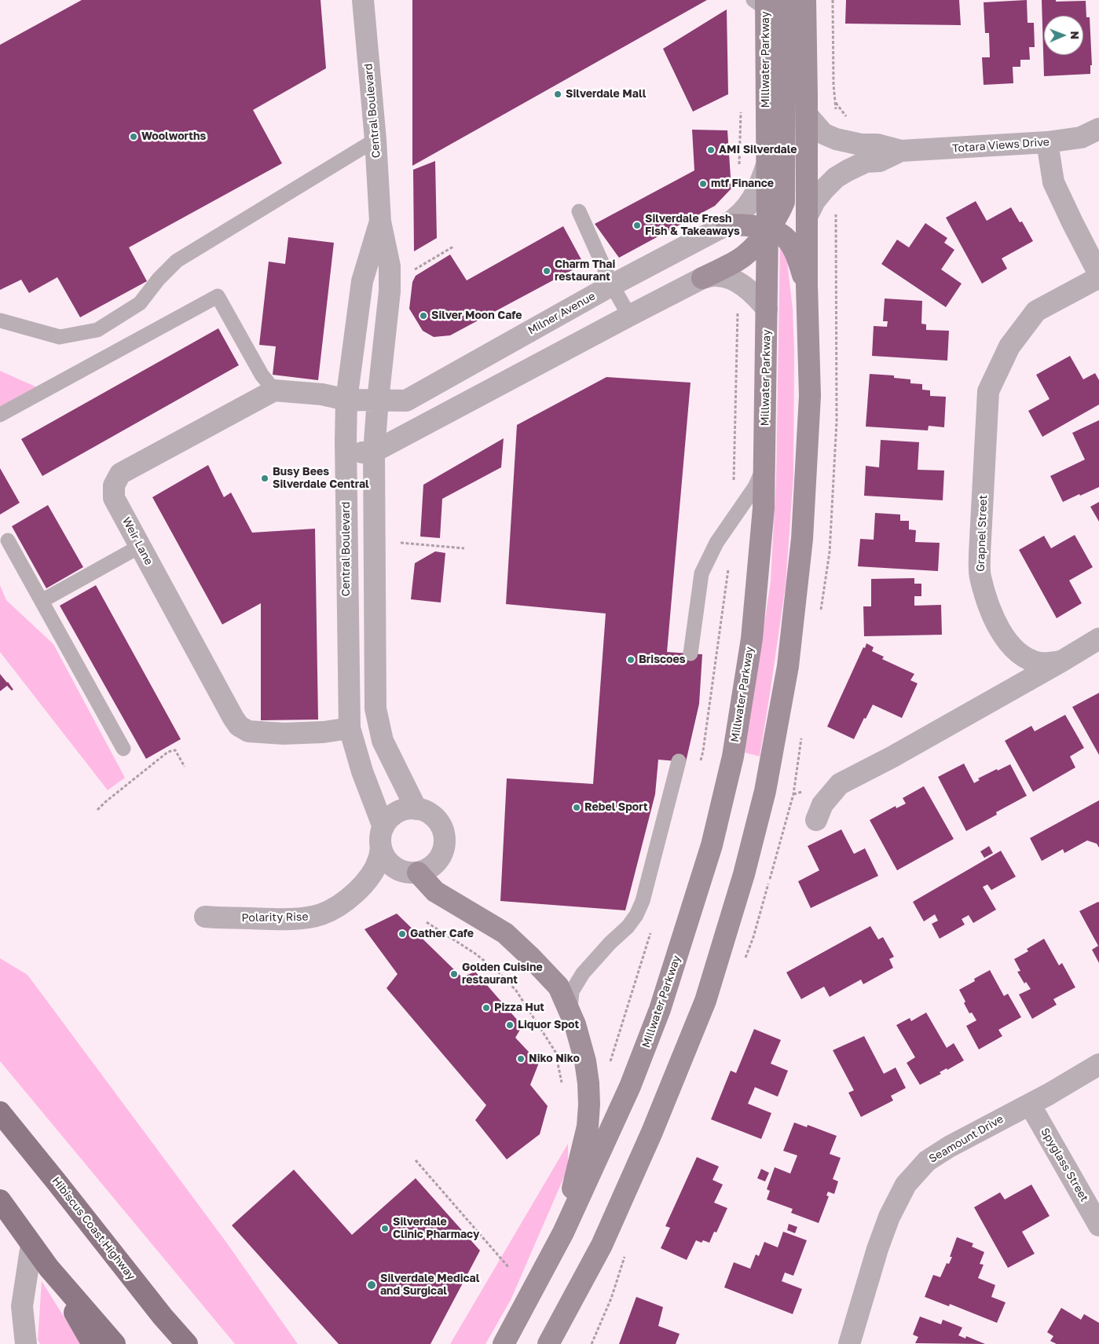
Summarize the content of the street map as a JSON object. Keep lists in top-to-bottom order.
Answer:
{
  "streets": {
    "main road": ["Millwater Parkway", "Hibiscus Coast Highway"],
    "street": [
      "Central Boulevard",
      "Totara Views Drive",
      "Milner Avenue",
      "Grapnel Street",
      "Weir Lane",
      "Polarity Rise",
      "Seamount Drive",
      "Spyglass Street"
    ]
  },
  "crossings": [
    ["Millwater Parkway", "Milner Avenue"],
    ["Central Boulevard", "Milner Avenue"],
    ["Central Boulevard", "Weir Lane"],
    ["Central Boulevard", "Polarity Rise"],
    ["Seamount Drive", "Spyglass Street"]
  ],
  "places": [
    "Silverdale Mall",
    "Woolworths",
    "AMI Silverdale",
    "mtf Finance",
    "Silverdale Fresh Fish & Takeaways",
    "Charm Thai restaurant",
    "Silver Moon Cafe",
    "Busy Bees Silverdale Central",
    "Briscoes",
    "Rebel Sport",
    "Gather Cafe",
    "Golden Cuisine restaurant",
    "Pizza Hut",
    "Liquor Spot",
    "Niko Niko",
    "Silverdale Clinic Pharmacy",
    "Silverdale Medical and Surgical"
  ],
  "north": "right"
}
